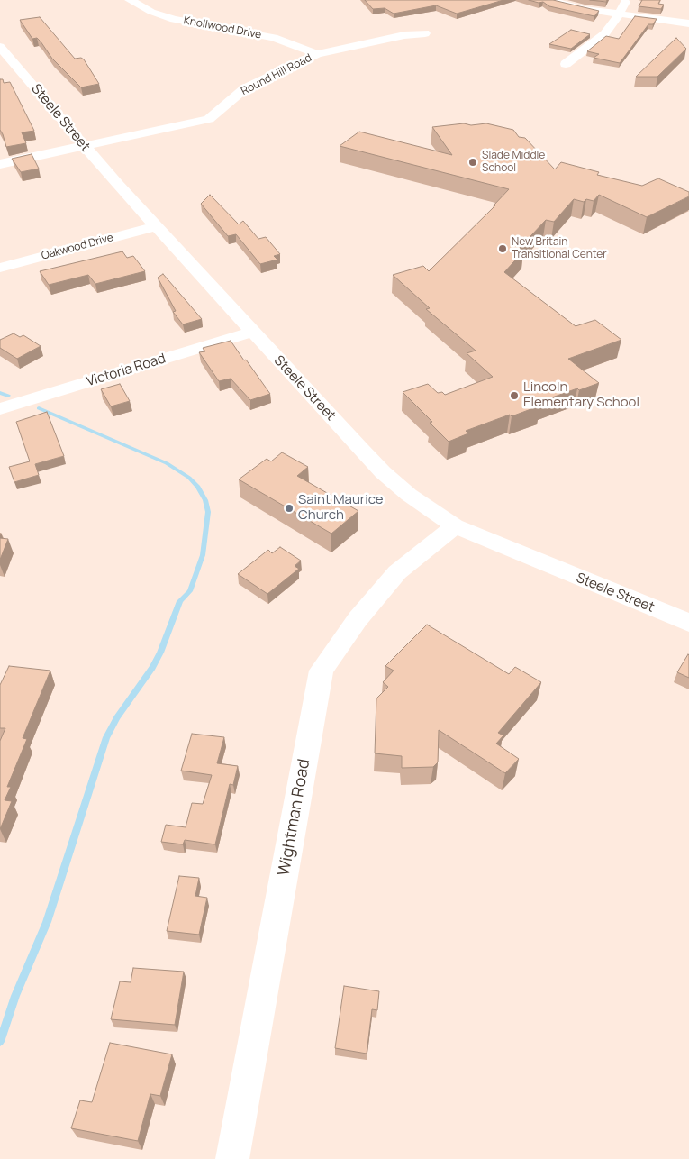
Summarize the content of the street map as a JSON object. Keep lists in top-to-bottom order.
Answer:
{
  "streets": {
    "street": [
      "Knollwood Drive",
      "Round Hill Road",
      "Steele Street",
      "Oakwood Drive",
      "Victoria Road",
      "Wightman Road"
    ]
  },
  "crossings": [
    ["Knollwood Drive", "Round Hill Road"],
    ["Round Hill Road", "Steele Street"],
    ["Steele Street", "Oakwood Drive"],
    ["Steele Street", "Victoria Road"],
    ["Steele Street", "Wightman Road"]
  ],
  "places": [
    "Slade Middle School",
    "New Britain Transitional Center",
    "Lincoln Elementary School",
    "Saint Maurice Church"
  ]
}
